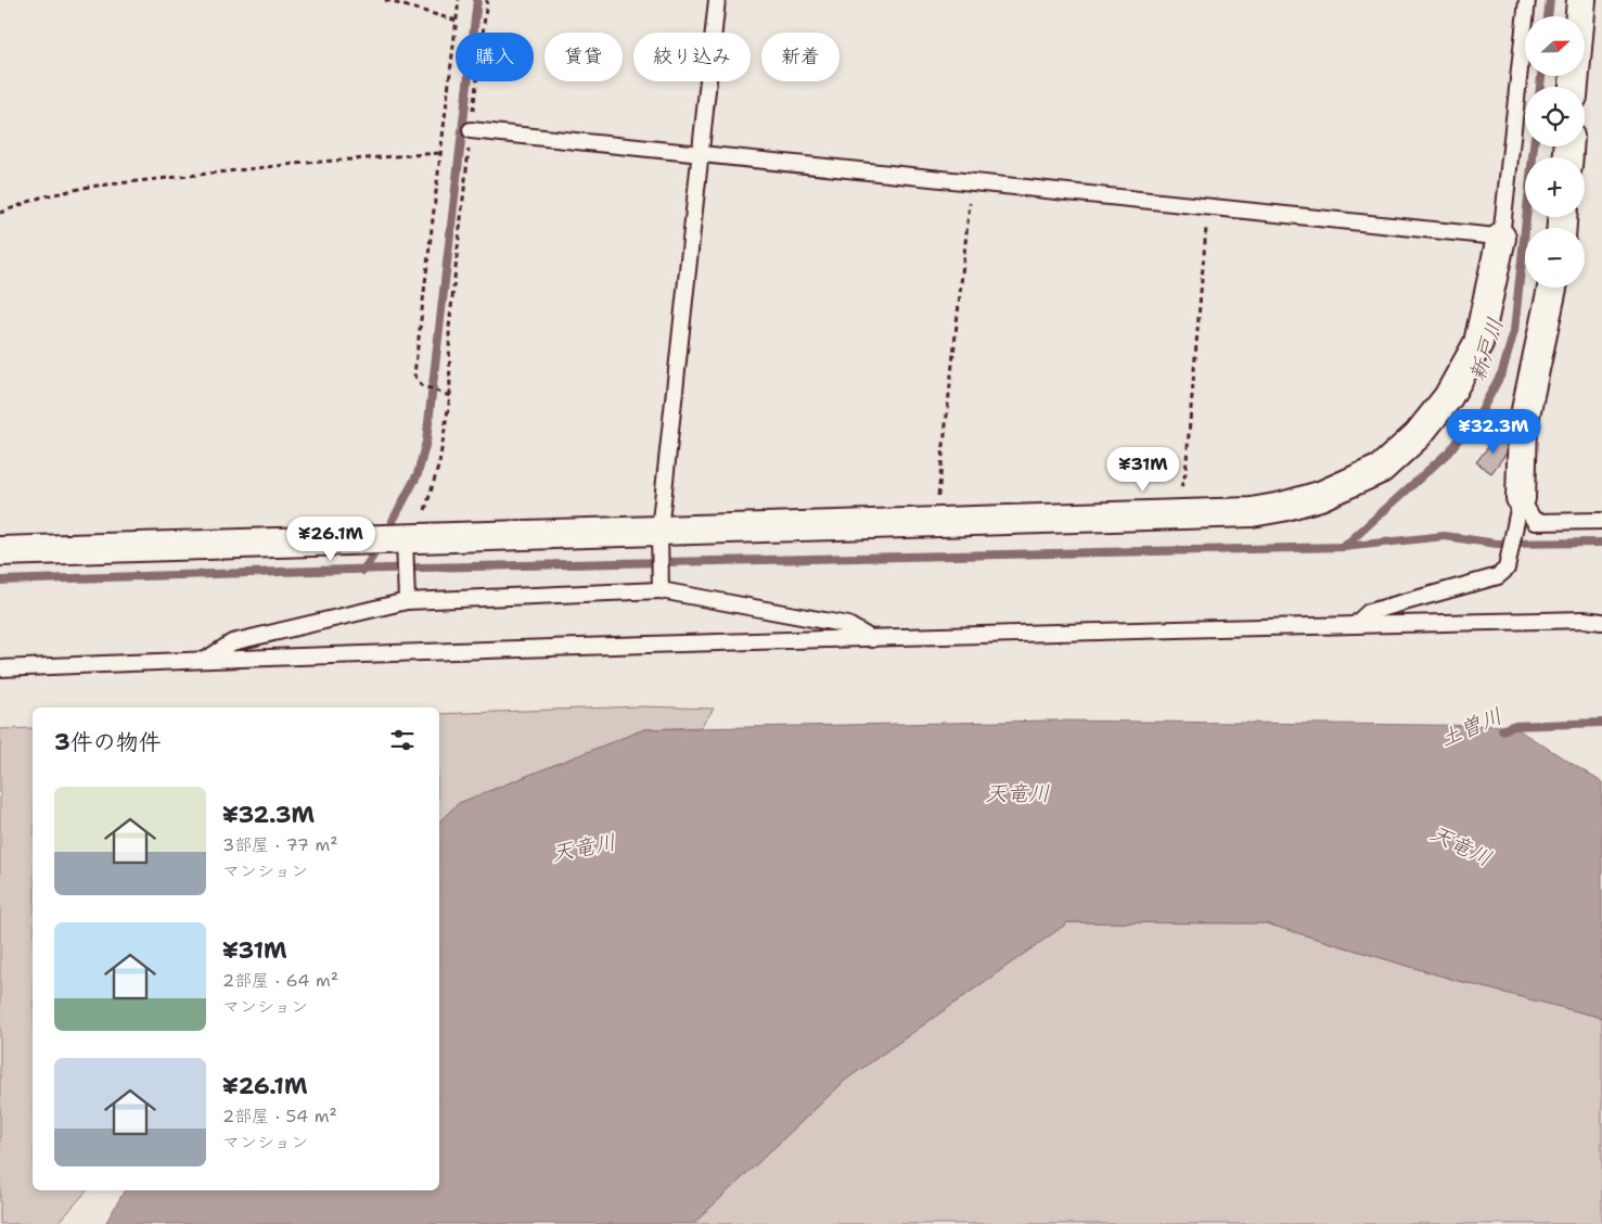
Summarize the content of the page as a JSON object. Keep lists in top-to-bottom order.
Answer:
{
  "water": ["新戸川", "土曽川", "天竜川"],
  "north": "right",
  "page": {
    "map_buttons": ["+", "−"],
    "chip": [
      "購入",
      "賃貸",
      "絞り込み",
      "新着"
    ],
    "price": ["¥32.3M", "¥31M", "¥26.1M"],
    "heading": "3件の物件",
    "list": [
      {
        "name": "¥32.3M",
        "note": "3部屋 · 77 m² · マンション"
      },
      {
        "name": "¥31M",
        "note": "2部屋 · 64 m² · マンション"
      },
      {
        "name": "¥26.1M",
        "note": "2部屋 · 54 m² · マンション"
      }
    ]
  }
}
